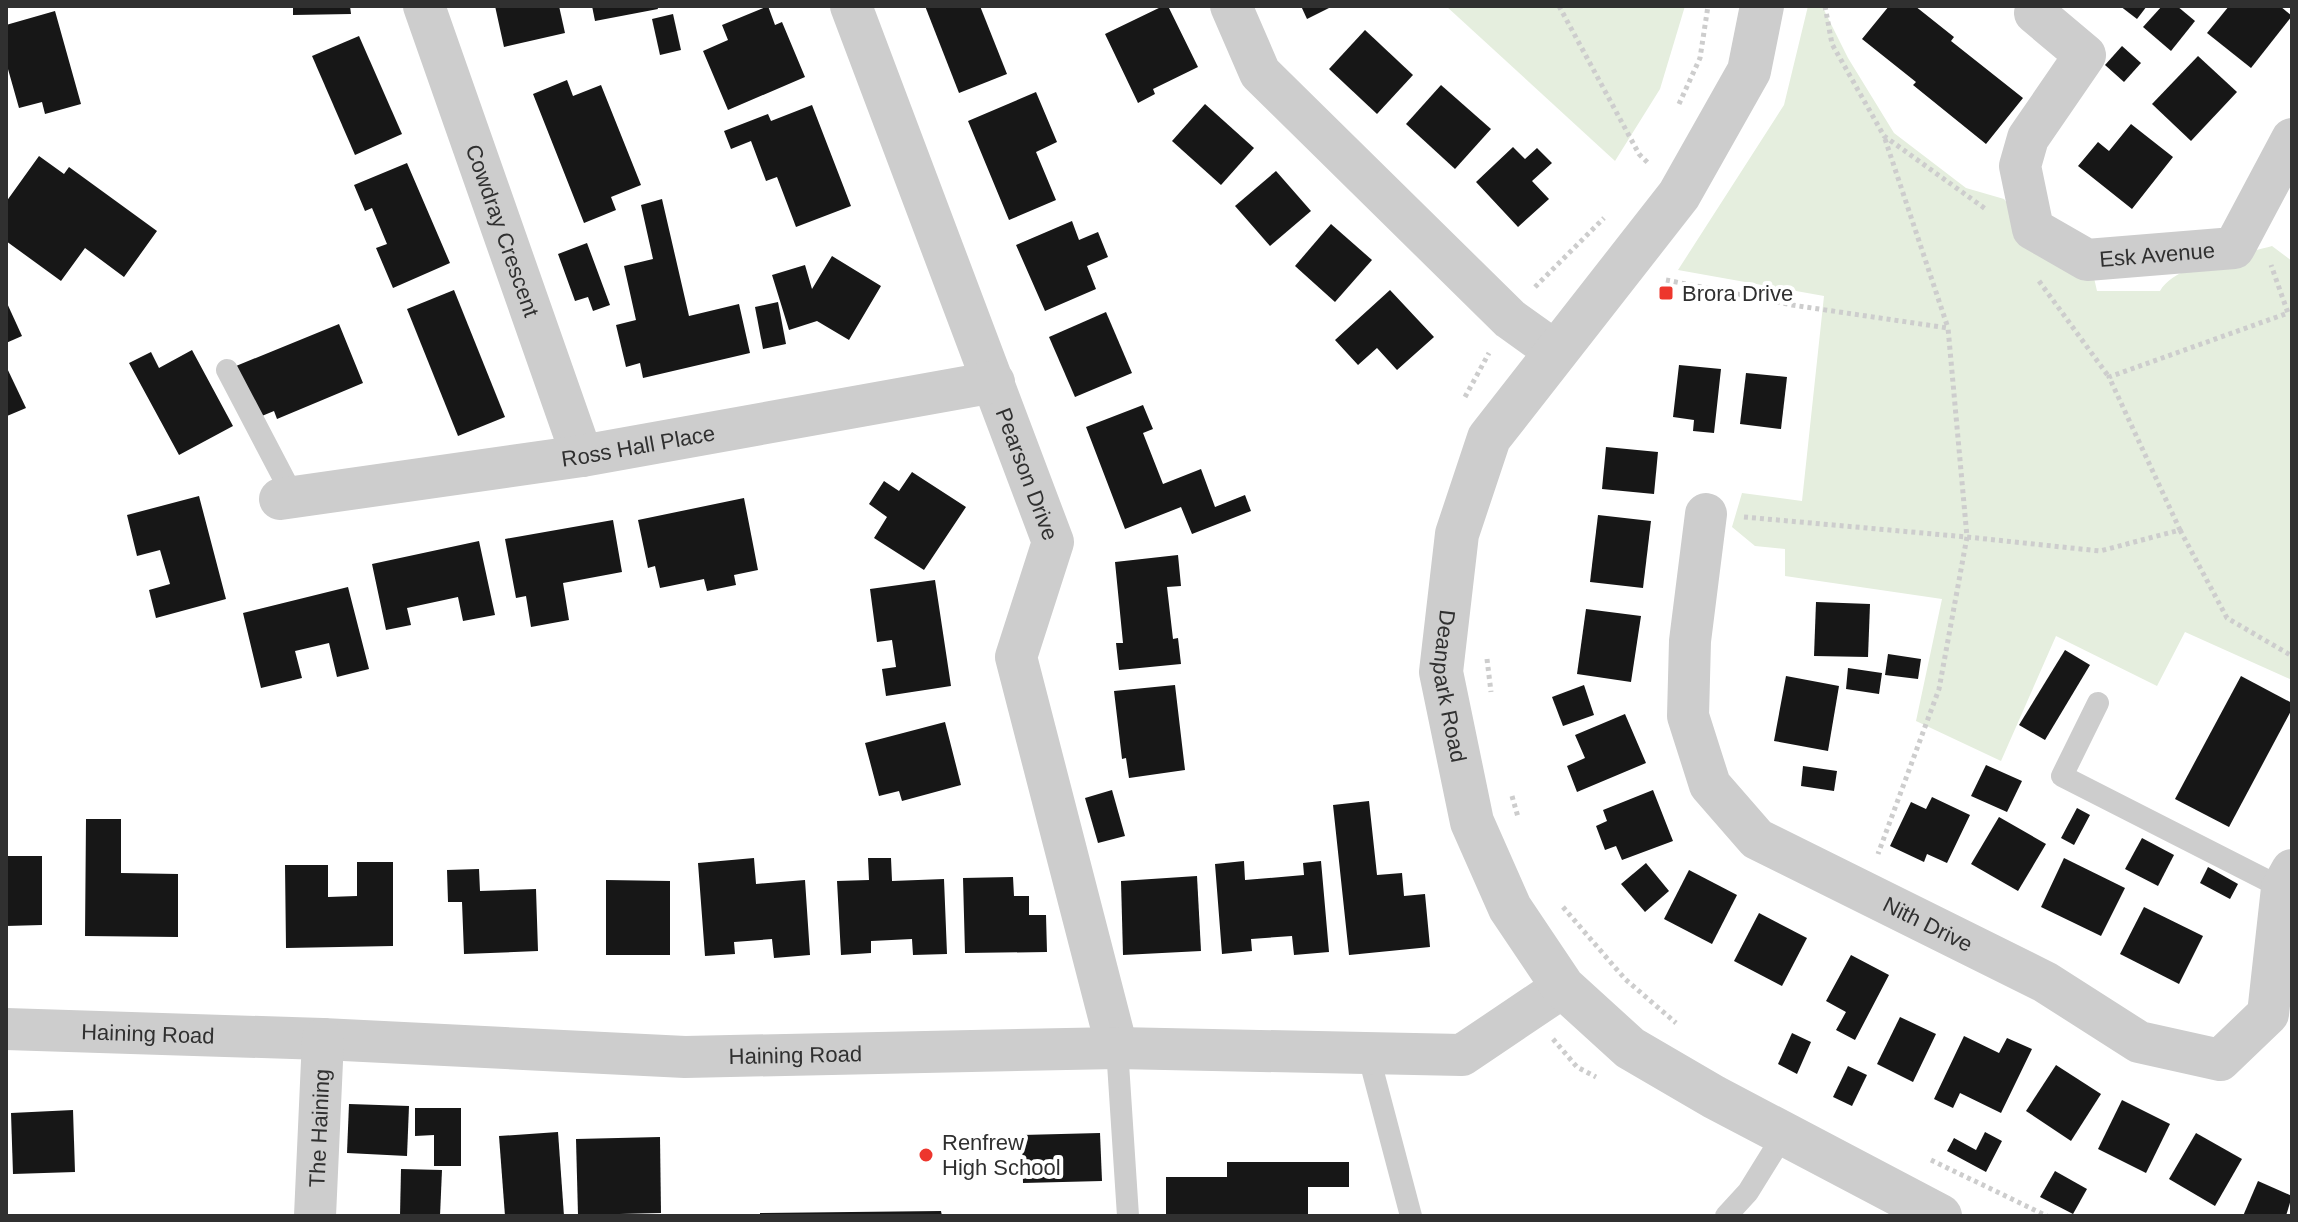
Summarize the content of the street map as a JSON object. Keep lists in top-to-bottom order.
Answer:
{
  "streets": {
    "street": [
      "Cowdray Crescent",
      "Esk Avenue",
      "Ross Hall Place",
      "Pearson Drive",
      "Deanpark Road",
      "Nith Drive",
      "Haining Road",
      "The Haining"
    ]
  },
  "crossings": [
    ["Cowdray Crescent", "Ross Hall Place"],
    ["Ross Hall Place", "Pearson Drive"],
    ["Pearson Drive", "Haining Road"],
    ["Deanpark Road", "Haining Road"],
    ["Haining Road", "The Haining"]
  ],
  "places": {
    "transit": ["Brora Drive"],
    "other": ["Renfrew High School"]
  }
}
